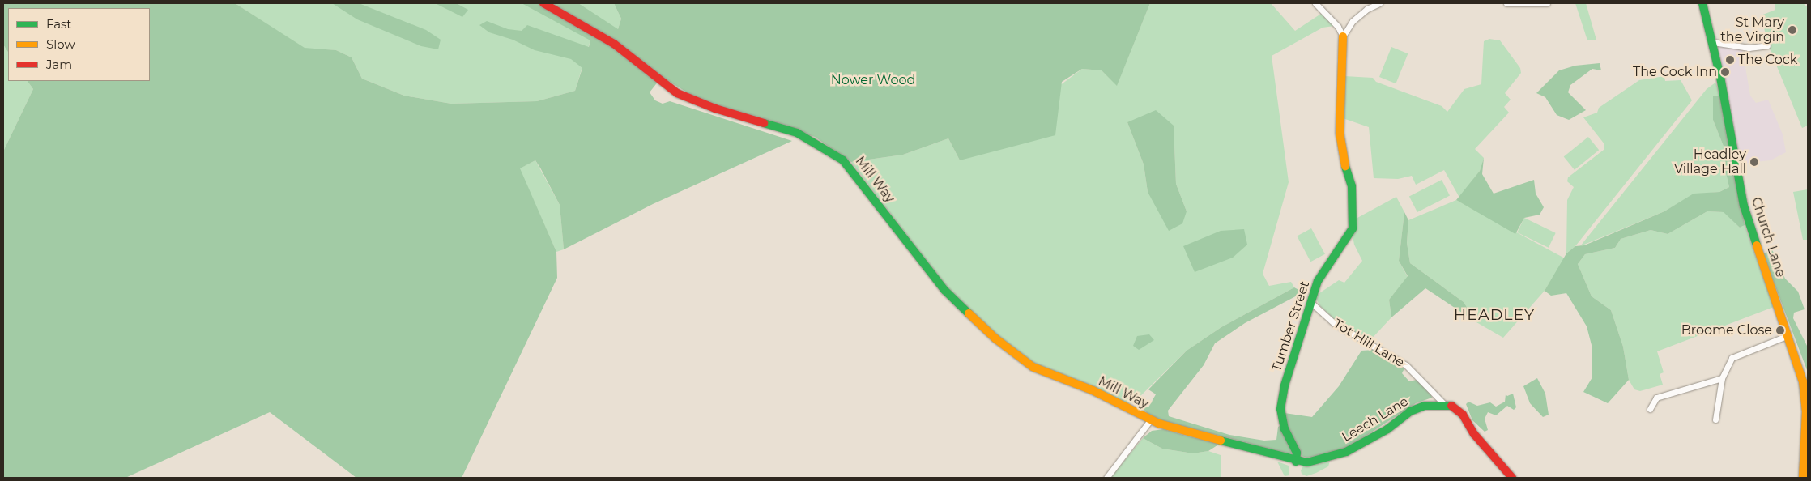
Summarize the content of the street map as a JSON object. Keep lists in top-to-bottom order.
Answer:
{
  "streets": {
    "main road": [
      "Mill Way",
      "Church Lane",
      "Tumber Street",
      "Leech Lane"
    ],
    "street": ["Tot Hill Lane"]
  },
  "crossings": [
    ["Mill Way", "Leech Lane"],
    ["Tumber Street", "Tot Hill Lane"],
    ["Tumber Street", "Leech Lane"],
    ["Tot Hill Lane", "Leech Lane"]
  ],
  "districts": ["HEADLEY"],
  "parks": ["Nower Wood"],
  "places": [
    "St Mary the Virgin",
    "The Cock",
    "The Cock Inn",
    "Headley Village Hall",
    "Broome Close"
  ],
  "legend": ["Fast", "Slow", "Jam"]
}
